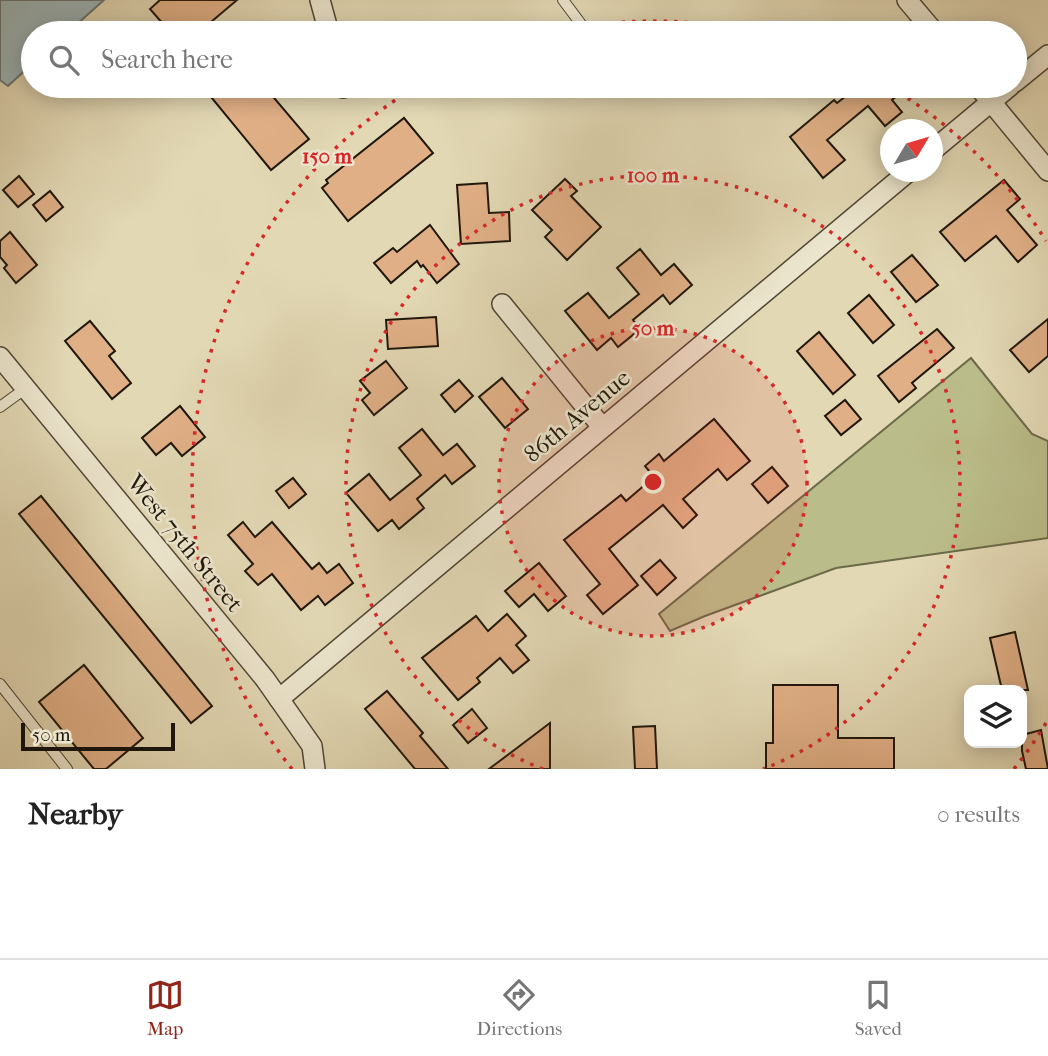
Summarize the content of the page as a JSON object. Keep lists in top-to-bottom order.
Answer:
{
  "streets": {
    "street": ["86th Avenue", "West 75th Street"]
  },
  "crossings": [
    ["86th Avenue", "West 75th Street"]
  ],
  "scale_bar": "50 m",
  "north": "top right",
  "page": {
    "search": "Search here",
    "scale": "50 m",
    "heading": ["Nearby", "0 results"],
    "nav": ["Map", "Directions", "Saved"]
  },
  "rings": ["150 m", "100 m", "50 m"]
}
